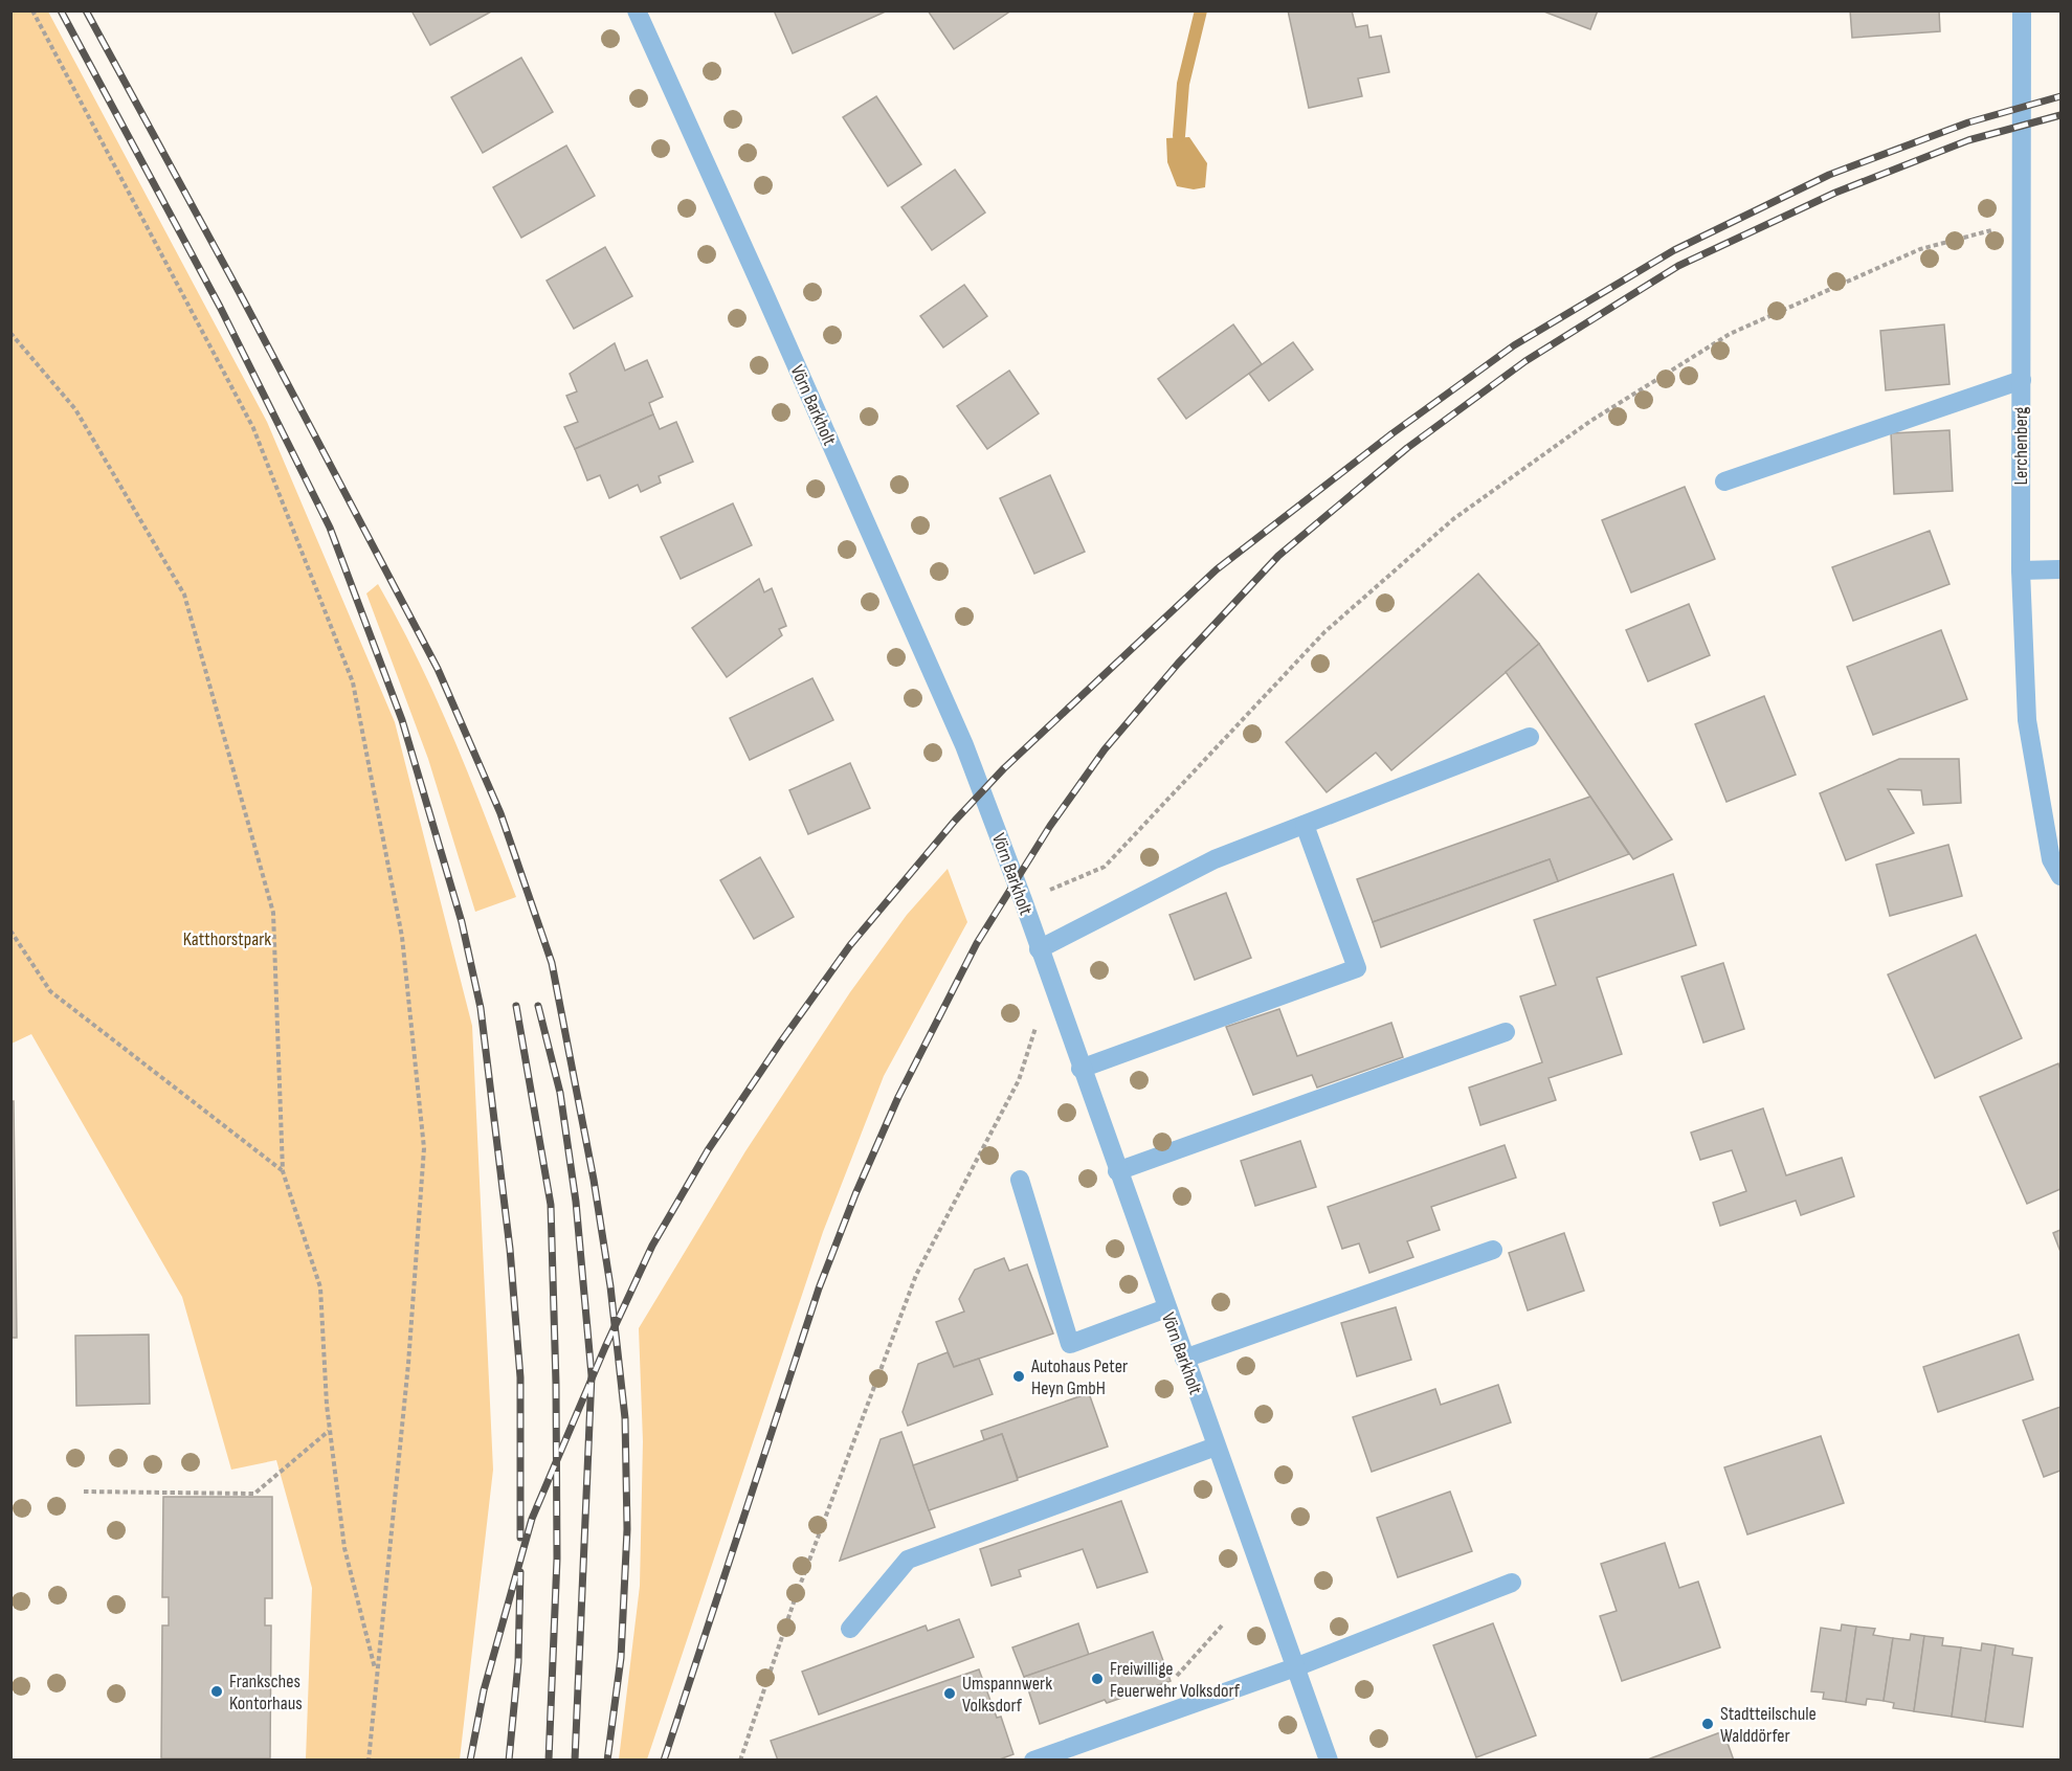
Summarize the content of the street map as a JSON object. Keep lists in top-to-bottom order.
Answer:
{
  "streets": {
    "street": ["Vörn Barkholt", "Lerchenberg"]
  },
  "parks": ["Katthorstpark"],
  "places": [
    "Autohaus Peter Heyn GmbH",
    "Freiwillige Feuerwehr Volksdorf",
    "Franksches Kontorhaus",
    "Umspannwerk Volksdorf",
    "Stadtteilschule Walddörfer"
  ]
}
